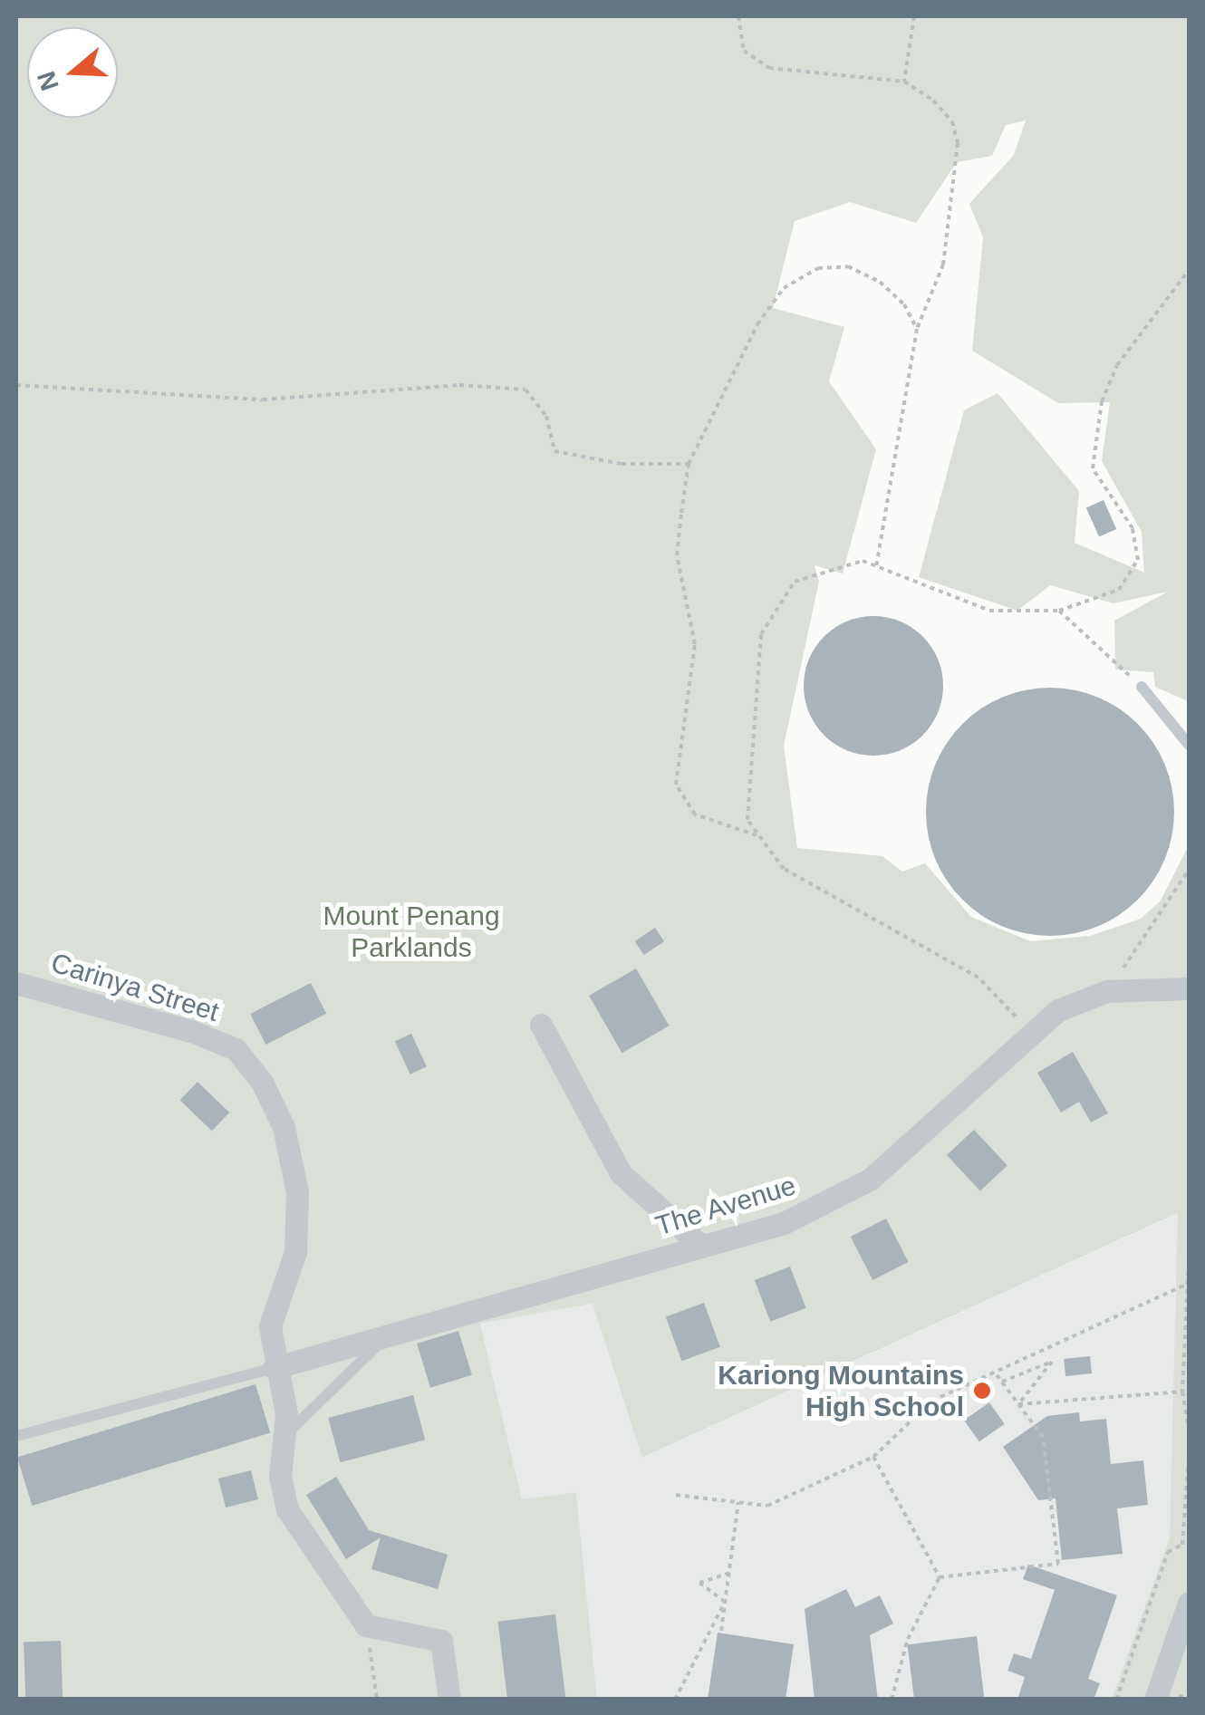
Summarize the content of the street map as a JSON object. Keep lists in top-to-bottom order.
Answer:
{
  "streets": {
    "street": ["Carinya Street", "The Avenue"]
  },
  "crossings": [
    ["Carinya Street", "The Avenue"]
  ],
  "parks": ["Mount Penang Parklands"],
  "places": ["Kariong Mountains High School"],
  "north": "left"
}
